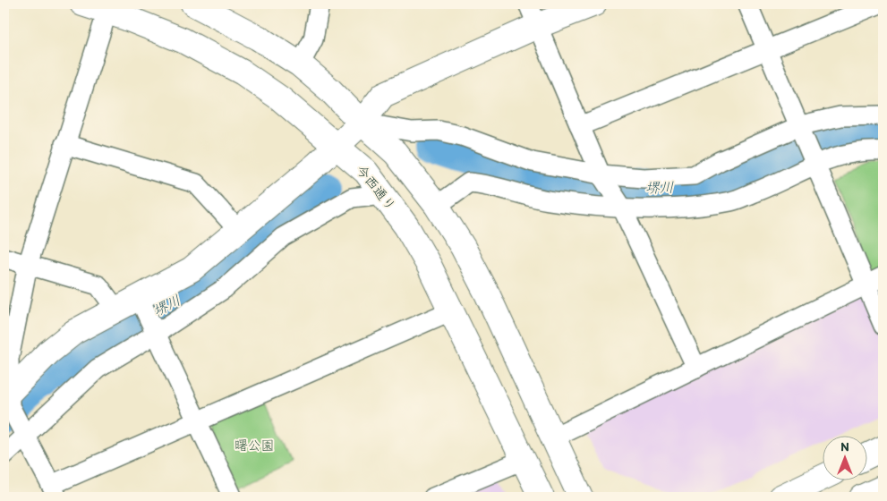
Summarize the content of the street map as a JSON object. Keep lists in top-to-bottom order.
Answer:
{
  "streets": {
    "main road": ["今西通り"]
  },
  "water": ["堺川"],
  "parks": ["曙公園"],
  "north": "top"
}
